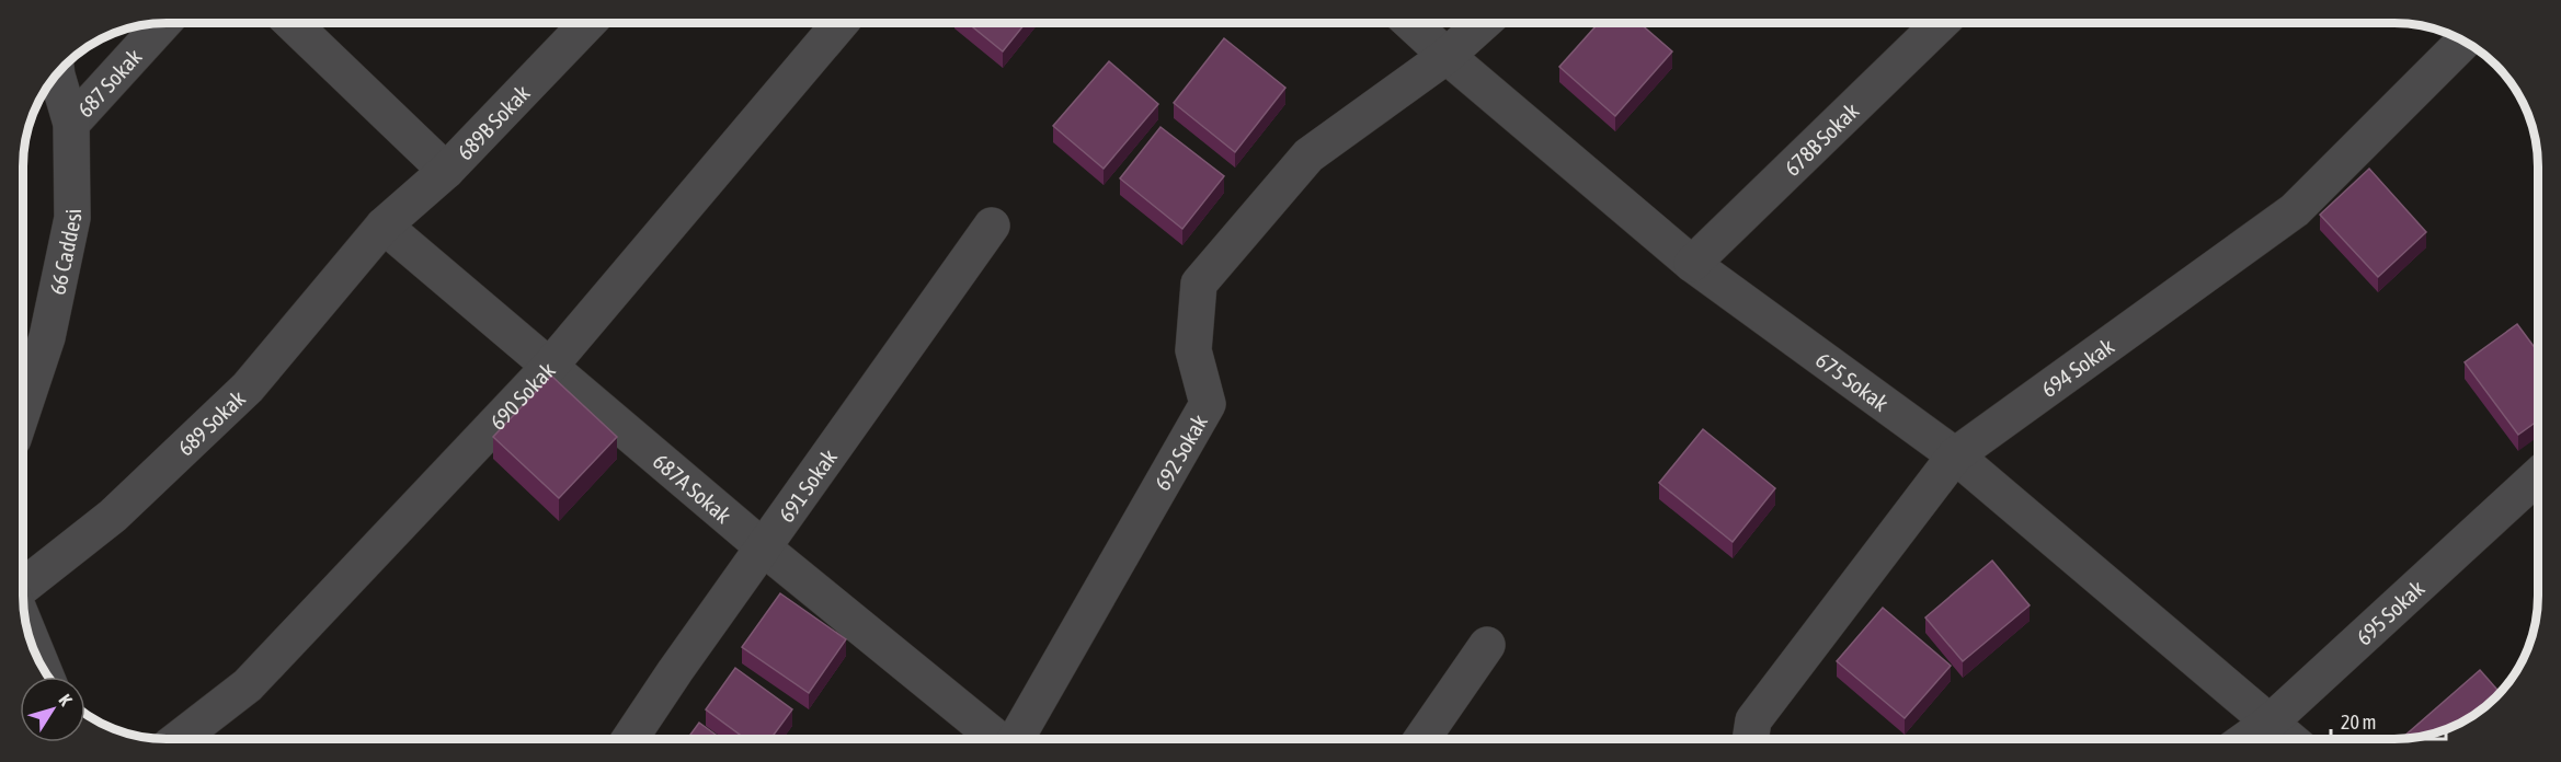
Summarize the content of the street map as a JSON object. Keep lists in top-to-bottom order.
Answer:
{
  "streets": {
    "street": [
      "687 Sokak",
      "689B Sokak",
      "678B Sokak",
      "66 Caddesi",
      "694 Sokak",
      "675 Sokak",
      "690 Sokak",
      "689 Sokak",
      "692 Sokak",
      "691 Sokak",
      "687A Sokak",
      "695 Sokak"
    ]
  },
  "crossings": [
    ["687 Sokak", "66 Caddesi"],
    ["689B Sokak", "689 Sokak"],
    ["689B Sokak", "687A Sokak"],
    ["678B Sokak", "675 Sokak"],
    ["694 Sokak", "675 Sokak"],
    ["675 Sokak", "692 Sokak"],
    ["675 Sokak", "695 Sokak"],
    ["690 Sokak", "687A Sokak"],
    ["689 Sokak", "687A Sokak"],
    ["691 Sokak", "687A Sokak"]
  ],
  "scale_bar": "20 m",
  "north": "top right"
}
